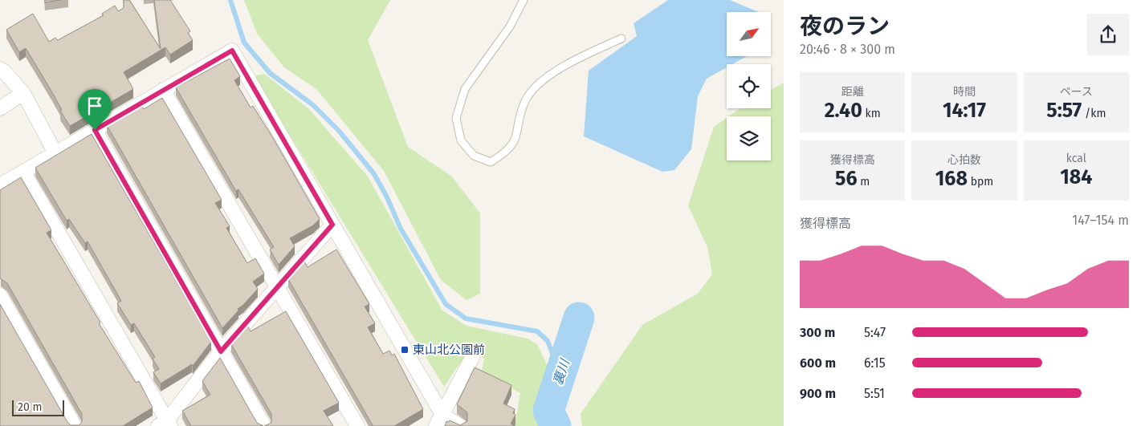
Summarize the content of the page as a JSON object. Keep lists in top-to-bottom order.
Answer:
{
  "water": ["裏川"],
  "places": {
    "transit": ["東山北公園前"]
  },
  "scale_bar": "20 m",
  "north": "top right",
  "page": {
    "heading": ["夜のラン", "20:46 · 8 × 300 m"],
    "stats": [
      ["距離", "2.40 km"],
      ["時間", "14:17"],
      ["ペース", "5:57 /km"],
      ["獲得標高", "56 m"],
      ["心拍数", "168 bpm"],
      ["kcal", "184"]
    ],
    "chart": ["獲得標高", "147–154 m"],
    "list": [
      {
        "name": "300 m",
        "note": "5:47"
      },
      {
        "name": "600 m",
        "note": "6:15"
      },
      {
        "name": "900 m",
        "note": "5:51"
      }
    ],
    "scale": "20 m"
  }
}
